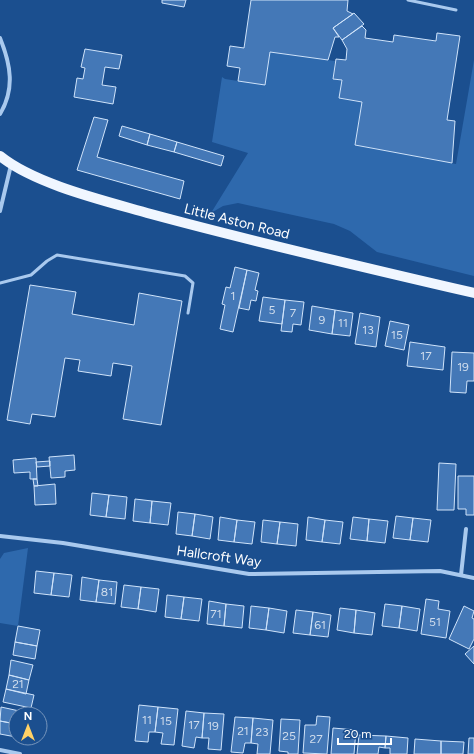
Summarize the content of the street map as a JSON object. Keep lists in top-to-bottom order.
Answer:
{
  "streets": {
    "main road": ["Little Aston Road"],
    "street": ["Hallcroft Way"]
  },
  "house_numbers": [
    "1",
    "5",
    "7",
    "9",
    "11",
    "13",
    "15",
    "17",
    "19",
    "81",
    "71",
    "51",
    "61",
    "21",
    "11",
    "15",
    "17",
    "19",
    "21",
    "23",
    "25",
    "27"
  ],
  "scale_bar": "20 m",
  "north": "top"
}
